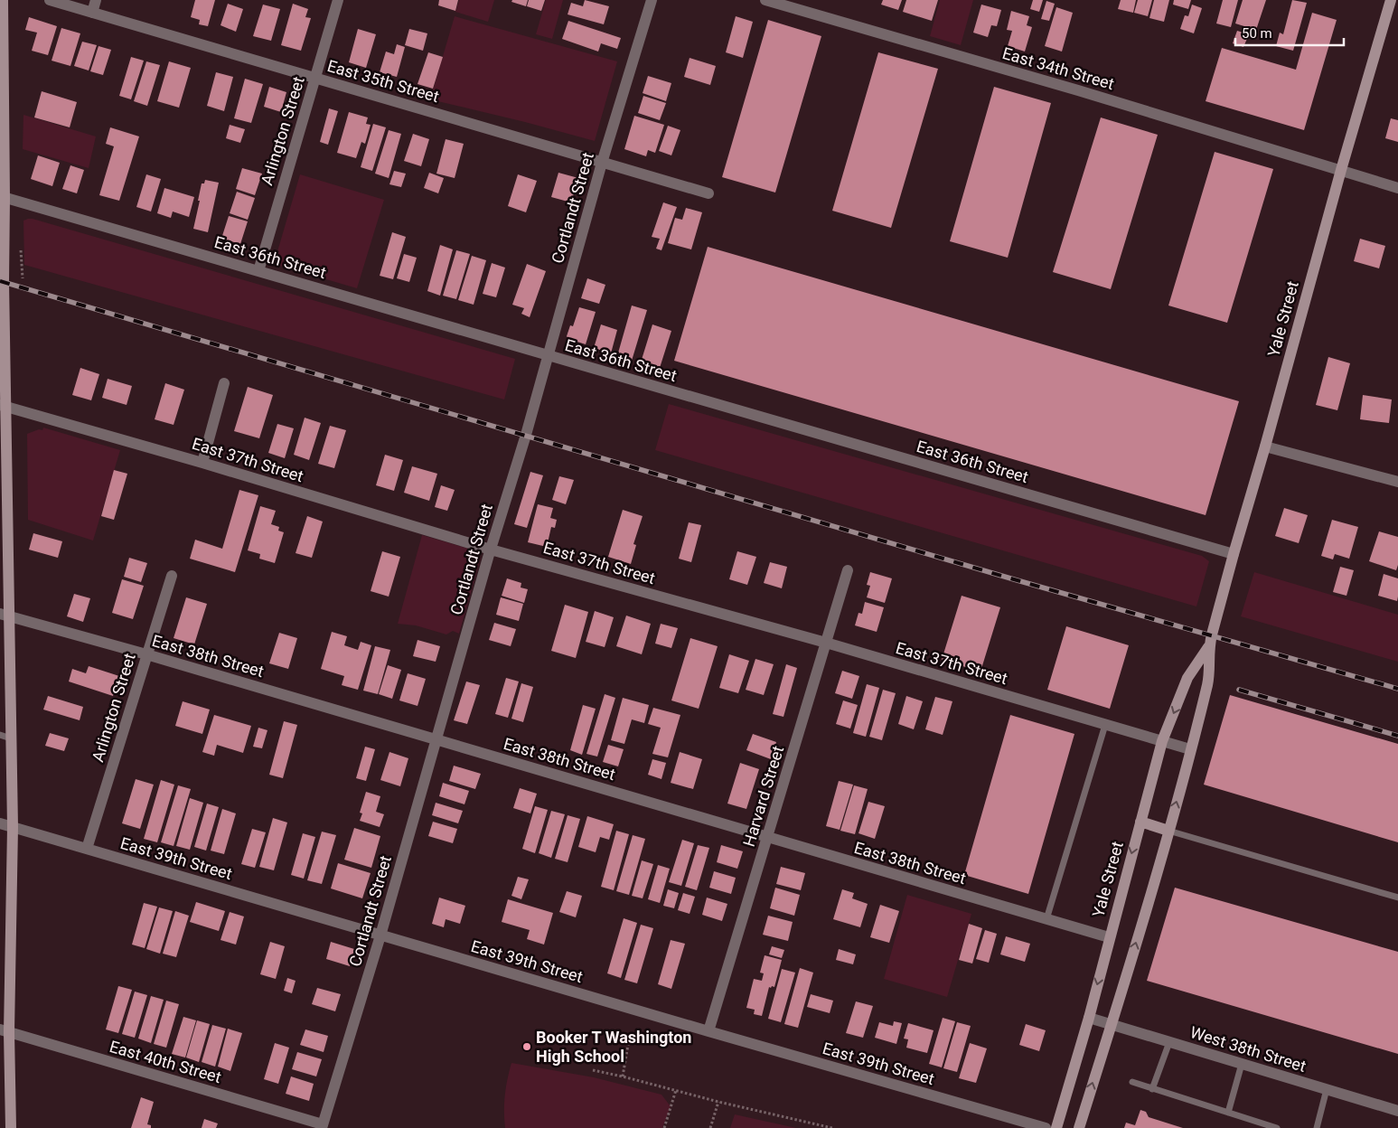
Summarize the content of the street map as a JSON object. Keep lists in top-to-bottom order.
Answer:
{
  "streets": {
    "main road": ["Yale Street"],
    "street": [
      "East 34th Street",
      "East 35th Street",
      "Arlington Street",
      "Cortlandt Street",
      "East 36th Street",
      "East 37th Street",
      "East 38th Street",
      "Harvard Street",
      "East 39th Street",
      "West 38th Street",
      "East 40th Street"
    ]
  },
  "crossings": [
    ["East 34th Street", "Yale Street"],
    ["East 35th Street", "Arlington Street"],
    ["East 35th Street", "Cortlandt Street"],
    ["Arlington Street", "East 36th Street"],
    ["Arlington Street", "East 38th Street"],
    ["Arlington Street", "East 39th Street"],
    ["Cortlandt Street", "East 36th Street"],
    ["Cortlandt Street", "East 37th Street"],
    ["Cortlandt Street", "East 38th Street"],
    ["Cortlandt Street", "East 39th Street"],
    ["Cortlandt Street", "East 40th Street"],
    ["East 36th Street", "Yale Street"],
    ["Yale Street", "East 37th Street"],
    ["Yale Street", "East 38th Street"],
    ["Yale Street", "West 38th Street"],
    ["East 37th Street", "Harvard Street"],
    ["East 38th Street", "Harvard Street"],
    ["Harvard Street", "East 39th Street"]
  ],
  "places": ["Booker T Washington High School"],
  "scale_bar": "50 m"
}
